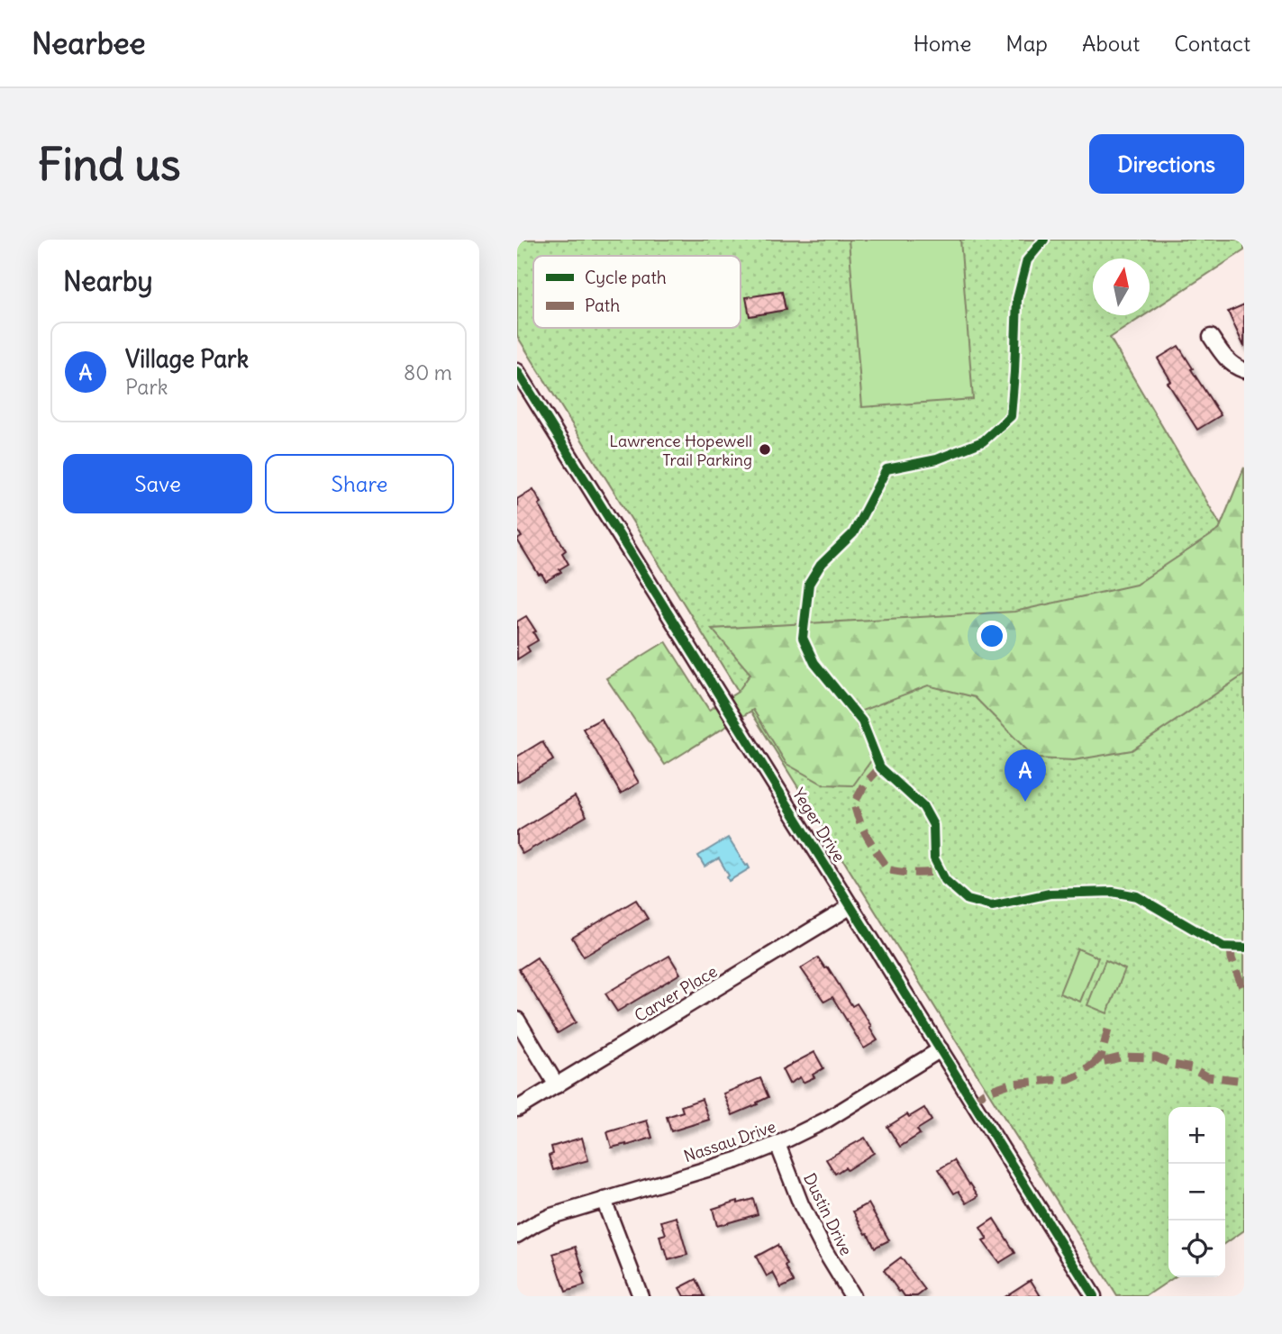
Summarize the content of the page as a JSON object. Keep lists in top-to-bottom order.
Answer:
{
  "streets": {
    "street": [
      "Yeger Drive",
      "Carver Place",
      "Nassau Drive",
      "Dustin Drive"
    ]
  },
  "crossings": [
    ["Yeger Drive", "Carver Place"],
    ["Yeger Drive", "Nassau Drive"],
    ["Nassau Drive", "Dustin Drive"]
  ],
  "places": ["Lawrence Hopewell Trail Parking"],
  "legend": ["Cycle path", "Path"],
  "north": "top",
  "page": {
    "header": "Nearbee",
    "nav": [
      "Home",
      "Map",
      "About",
      "Contact"
    ],
    "buttons": [
      "Directions",
      ["Save", "Share"]
    ],
    "title": "Find us",
    "heading": "Nearby",
    "list": [
      {
        "mark": "A",
        "name": "Village Park",
        "note": "Park",
        "value": "80 m"
      }
    ],
    "pins": "A",
    "map_buttons": ["+", "−"]
  }
}
